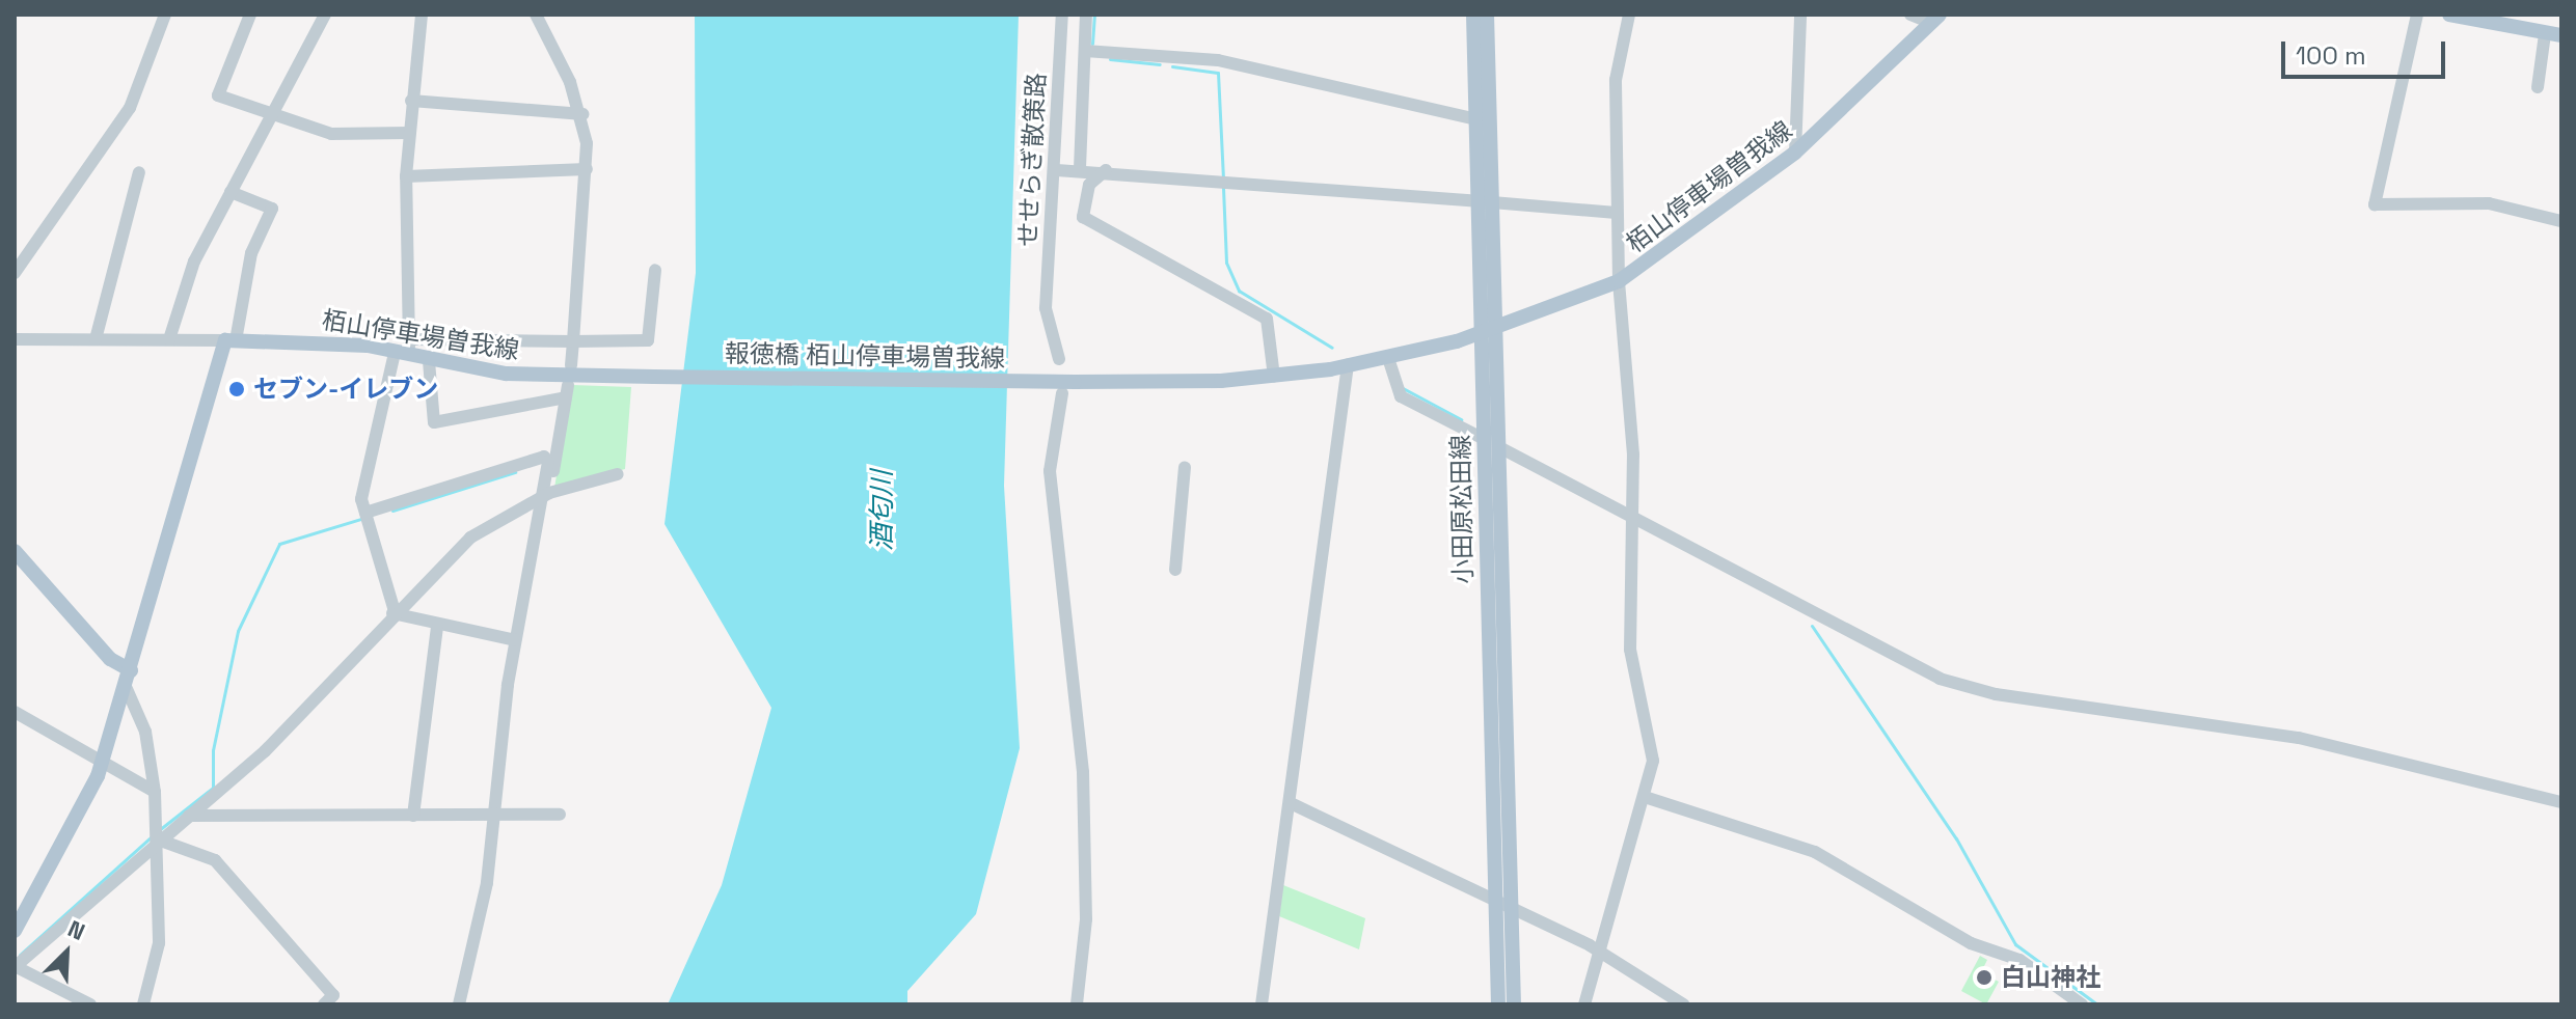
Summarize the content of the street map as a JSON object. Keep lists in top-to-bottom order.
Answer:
{
  "streets": {
    "main road": ["栢山停車場曽我線", "報徳橋 栢山停車場曽我線", "小田原松田線"],
    "street": ["せせらぎ散策路"]
  },
  "crossings": [
    ["栢山停車場曽我線", "報徳橋 栢山停車場曽我線"],
    ["栢山停車場曽我線", "小田原松田線"]
  ],
  "water": ["酒匂川"],
  "places": ["セブン-イレブン", "白山神社"],
  "scale_bar": "100 m",
  "north": "top right"
}
